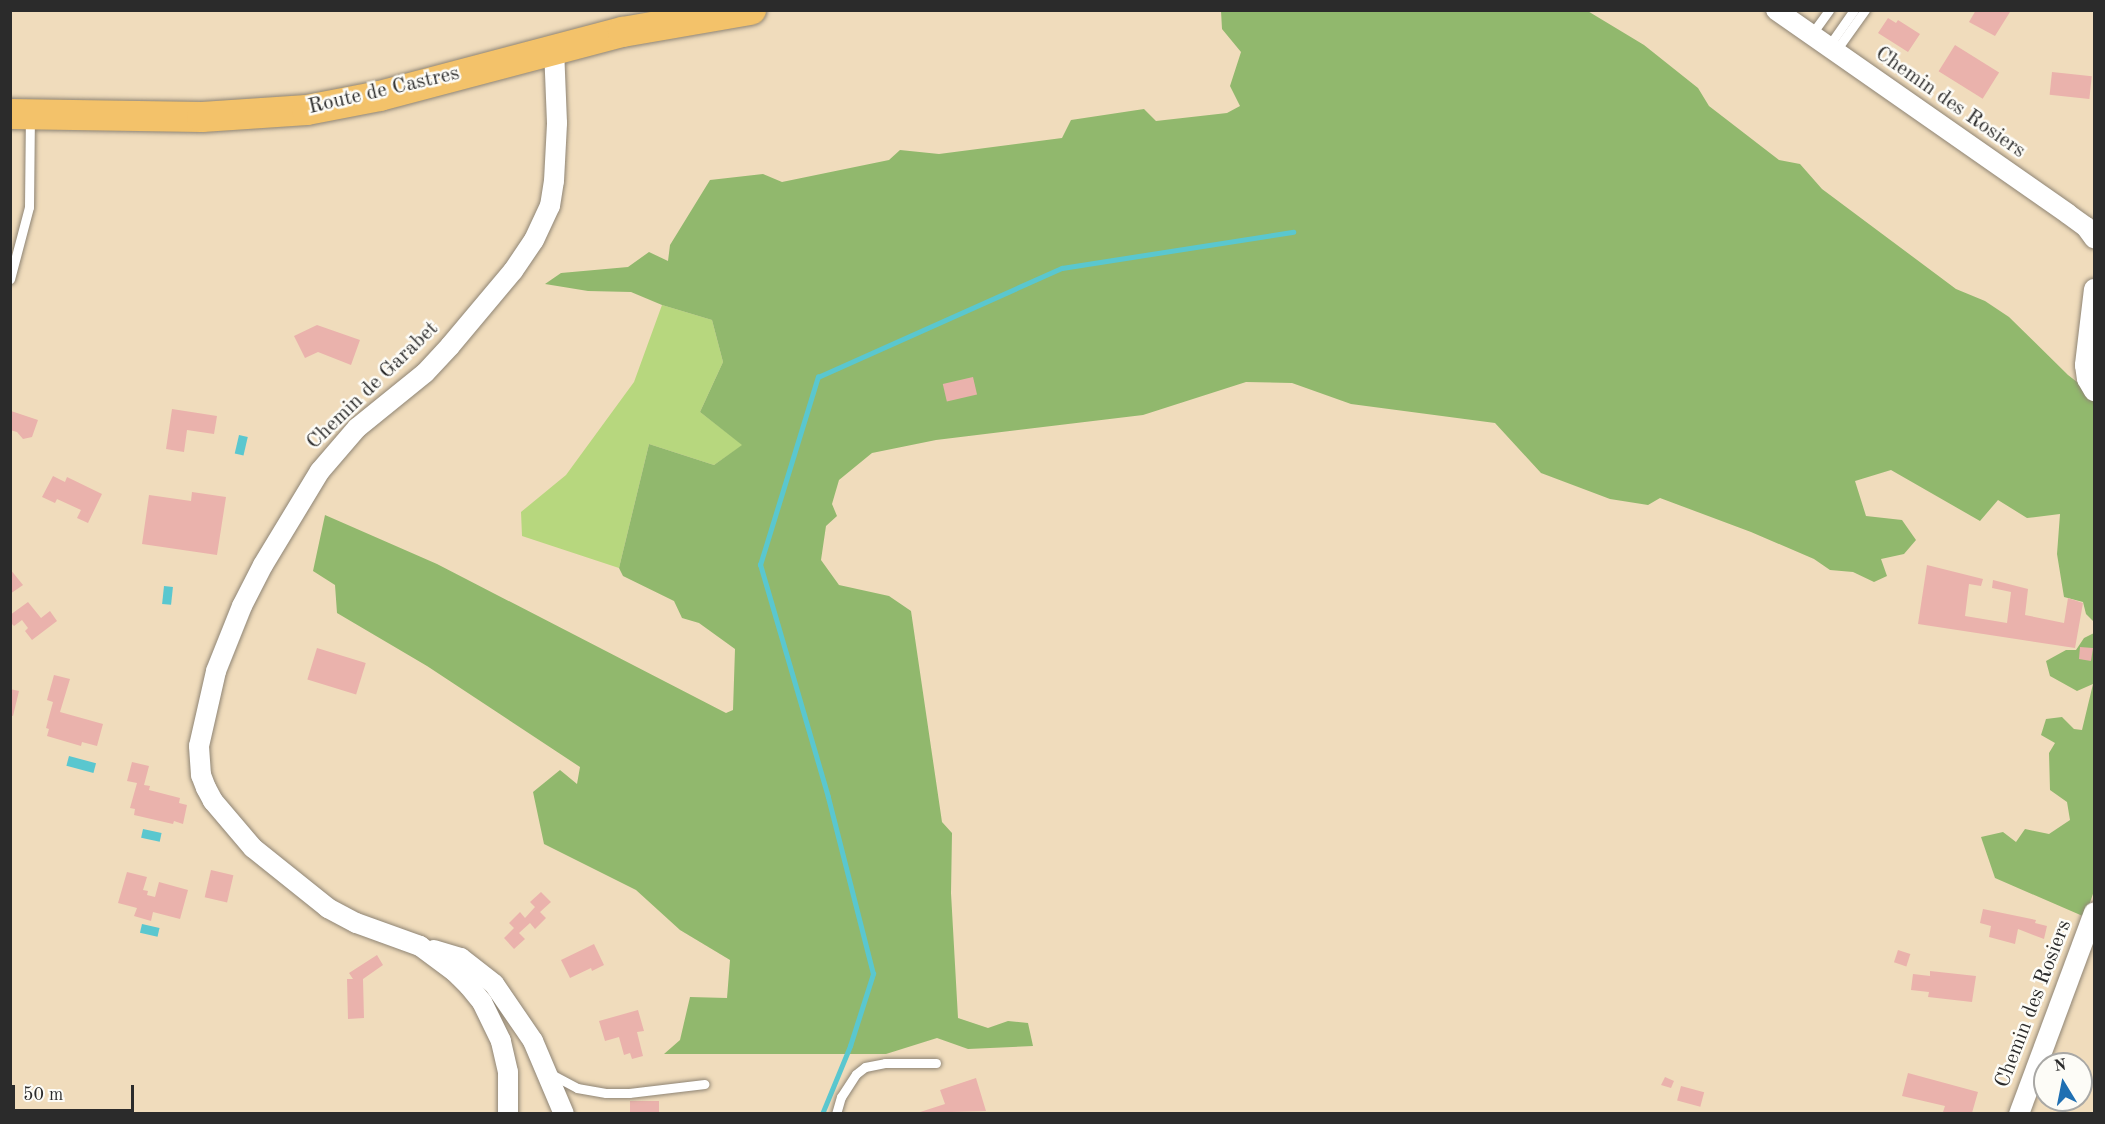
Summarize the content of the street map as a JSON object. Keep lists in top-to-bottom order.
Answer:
{
  "streets": {
    "main road": ["Route de Castres"],
    "street": ["Chemin des Rosiers", "Chemin de Garabet"]
  },
  "crossings": [
    ["Route de Castres", "Chemin de Garabet"]
  ],
  "scale_bar": "50 m",
  "north": "top"
}
